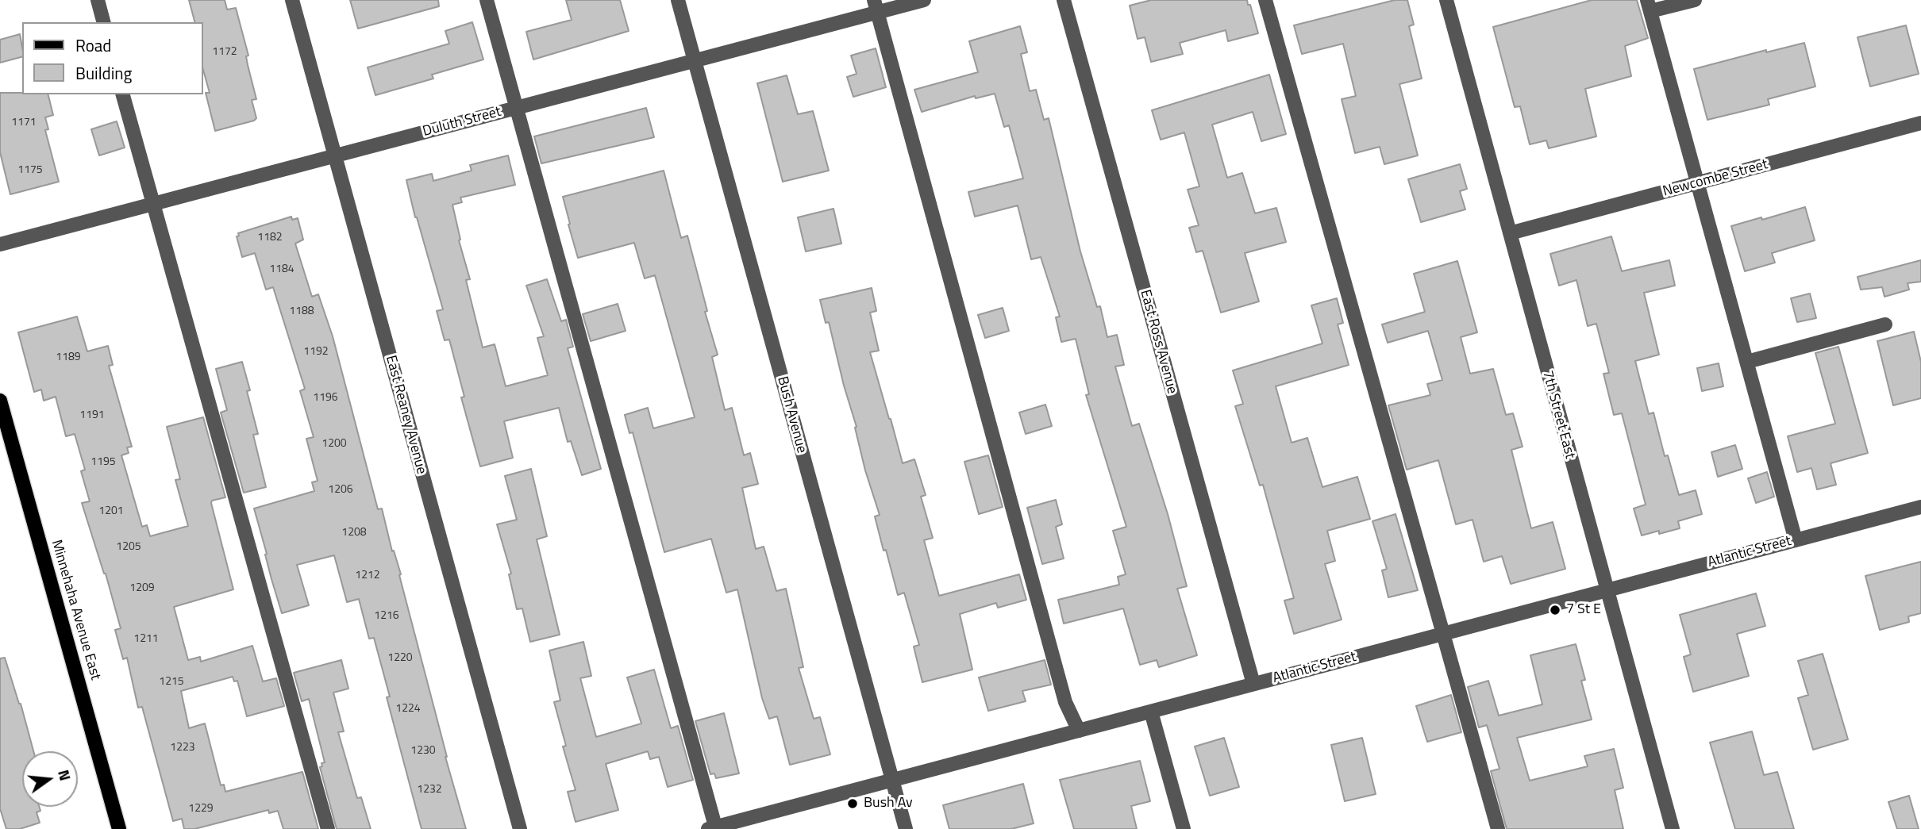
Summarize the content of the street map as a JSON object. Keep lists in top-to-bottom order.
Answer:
{
  "streets": {
    "main road": ["Minnehaha Avenue East"],
    "street": [
      "Duluth Street",
      "Newcombe Street",
      "East Ross Avenue",
      "East Reaney Avenue",
      "Bush Avenue",
      "7th Street East",
      "Atlantic Street"
    ]
  },
  "crossings": [
    ["Duluth Street", "East Reaney Avenue"],
    ["Duluth Street", "Bush Avenue"],
    ["Newcombe Street", "7th Street East"],
    ["East Ross Avenue", "Atlantic Street"],
    ["Bush Avenue", "Atlantic Street"],
    ["7th Street East", "Atlantic Street"]
  ],
  "places": ["7 St E", "Bush Av"],
  "house_numbers": [
    "1172",
    "1171",
    "1175",
    "1182",
    "1184",
    "1188",
    "1192",
    "1189",
    "1196",
    "1191",
    "1200",
    "1195",
    "1206",
    "1201",
    "1208",
    "1205",
    "1212",
    "1209",
    "1216",
    "1211",
    "1220",
    "1215",
    "1224",
    "1223",
    "1230",
    "1232",
    "1229"
  ],
  "legend": ["Road", "Building"],
  "north": "right"
}
